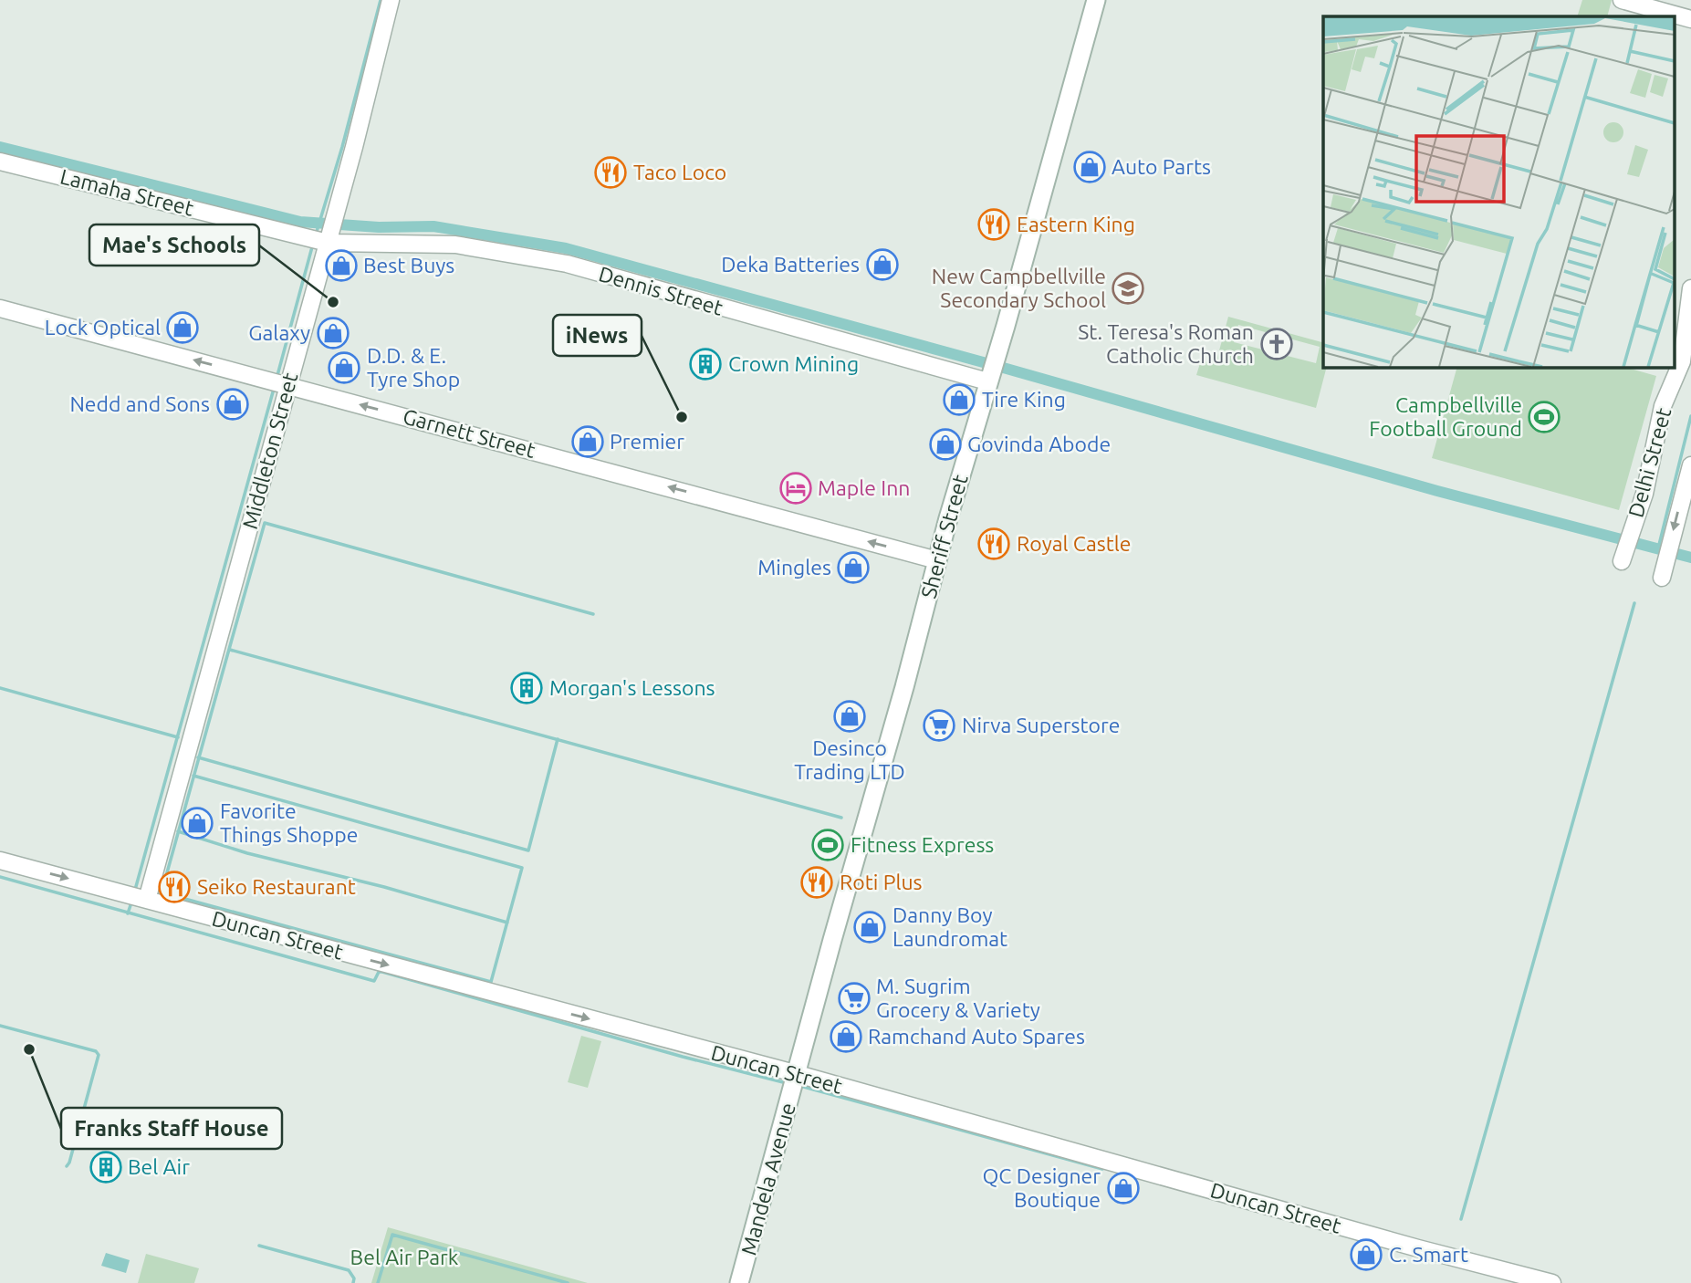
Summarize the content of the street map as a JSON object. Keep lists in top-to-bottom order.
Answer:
{
  "streets": {
    "main road": ["Sheriff Street", "Mandela Avenue"],
    "street": [
      "Lamaha Street",
      "Dennis Street",
      "Garnett Street",
      "Middleton Street",
      "Delhi Street",
      "Duncan Street"
    ]
  },
  "crossings": [
    ["Lamaha Street", "Dennis Street"],
    ["Lamaha Street", "Middleton Street"],
    ["Dennis Street", "Middleton Street"],
    ["Dennis Street", "Sheriff Street"],
    ["Garnett Street", "Middleton Street"],
    ["Garnett Street", "Sheriff Street"],
    ["Middleton Street", "Duncan Street"],
    ["Sheriff Street", "Duncan Street"],
    ["Sheriff Street", "Mandela Avenue"],
    ["Duncan Street", "Mandela Avenue"]
  ],
  "one_way": ["Garnett Street", "Duncan Street"],
  "parks": ["Bel Air Park"],
  "places": {
    "shop": [
      "Auto Parts",
      "Deka Batteries",
      "Best Buys",
      "Lock Optical",
      "Galaxy",
      "D.D. & E. Tyre Shop",
      "Tire King",
      "Nedd and Sons",
      "Premier",
      "Govinda Abode",
      "Mingles",
      "Desinco Trading LTD",
      "Favorite Things Shoppe",
      "Danny Boy Laundromat",
      "Ramchand Auto Spares",
      "QC Designer Boutique",
      "C. Smart"
    ],
    "restaurant": [
      "Taco Loco",
      "Eastern King",
      "Royal Castle",
      "Roti Plus",
      "Seiko Restaurant"
    ],
    "school or university": ["New Campbellville Secondary School"],
    "other": ["Mae's Schools", "iNews", "Franks Staff House"],
    "church": ["St. Teresa's Roman Catholic Church"],
    "building": ["Crown Mining", "Morgan's Lessons", "Bel Air"],
    "sports": ["Campbellville Football Ground", "Fitness Express"],
    "hotel": ["Maple Inn"],
    "supermarket": ["Nirva Superstore", "M. Sugrim Grocery & Variety"]
  }
}
